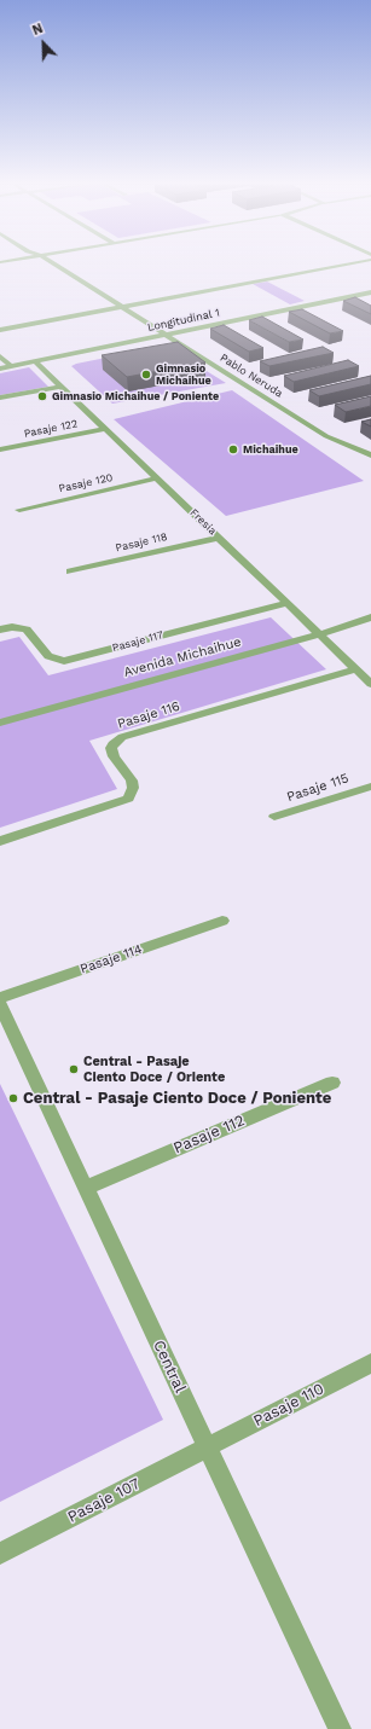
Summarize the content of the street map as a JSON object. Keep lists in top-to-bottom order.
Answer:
{
  "streets": {
    "street": [
      "Longitudinal 1",
      "Pablo Neruda",
      "Pasaje 122",
      "Pasaje 120",
      "Fresia",
      "Pasaje 118",
      "Pasaje 117",
      "Avenida Michaihue",
      "Pasaje 116",
      "Pasaje 115",
      "Pasaje 114",
      "Pasaje 112",
      "Central",
      "Pasaje 110",
      "Pasaje 107"
    ]
  },
  "crossings": [
    ["Longitudinal 1", "Pablo Neruda"],
    ["Longitudinal 1", "Fresia"],
    ["Pasaje 122", "Fresia"],
    ["Pasaje 120", "Fresia"],
    ["Fresia", "Pasaje 118"],
    ["Fresia", "Pasaje 117"],
    ["Fresia", "Avenida Michaihue"],
    ["Fresia", "Pasaje 116"],
    ["Pasaje 112", "Central"],
    ["Central", "Pasaje 110"],
    ["Central", "Pasaje 107"],
    ["Pasaje 110", "Pasaje 107"]
  ],
  "places": [
    "Gimnasio Michaihue",
    "Gimnasio Michaihue / Poniente",
    "Michaihue",
    "Central - Pasaje Ciento Doce / Oriente",
    "Central - Pasaje Ciento Doce / Poniente"
  ],
  "north": "top left"
}
